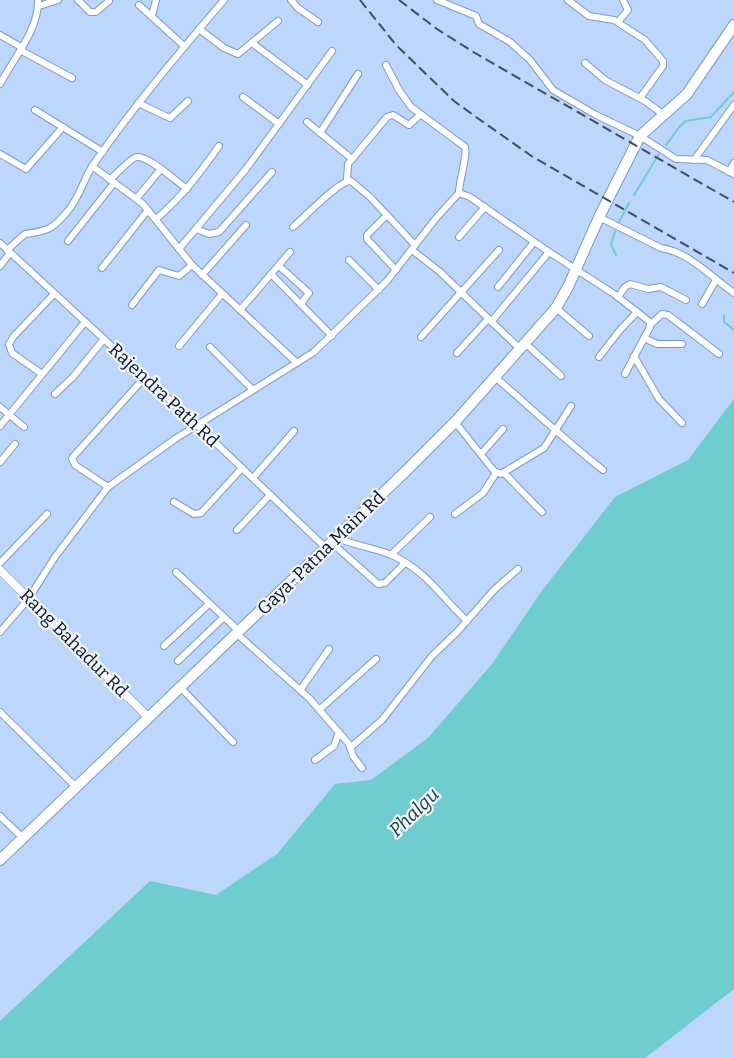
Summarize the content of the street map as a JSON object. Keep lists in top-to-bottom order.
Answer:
{
  "streets": {
    "main road": ["Gaya-Patna Main Rd"],
    "street": ["Rajendra Path Rd", "Rang Bahadur Rd"]
  },
  "crossings": [
    ["Rajendra Path Rd", "Gaya-Patna Main Rd"],
    ["Gaya-Patna Main Rd", "Rang Bahadur Rd"]
  ],
  "water": ["Phalgu"]
}
